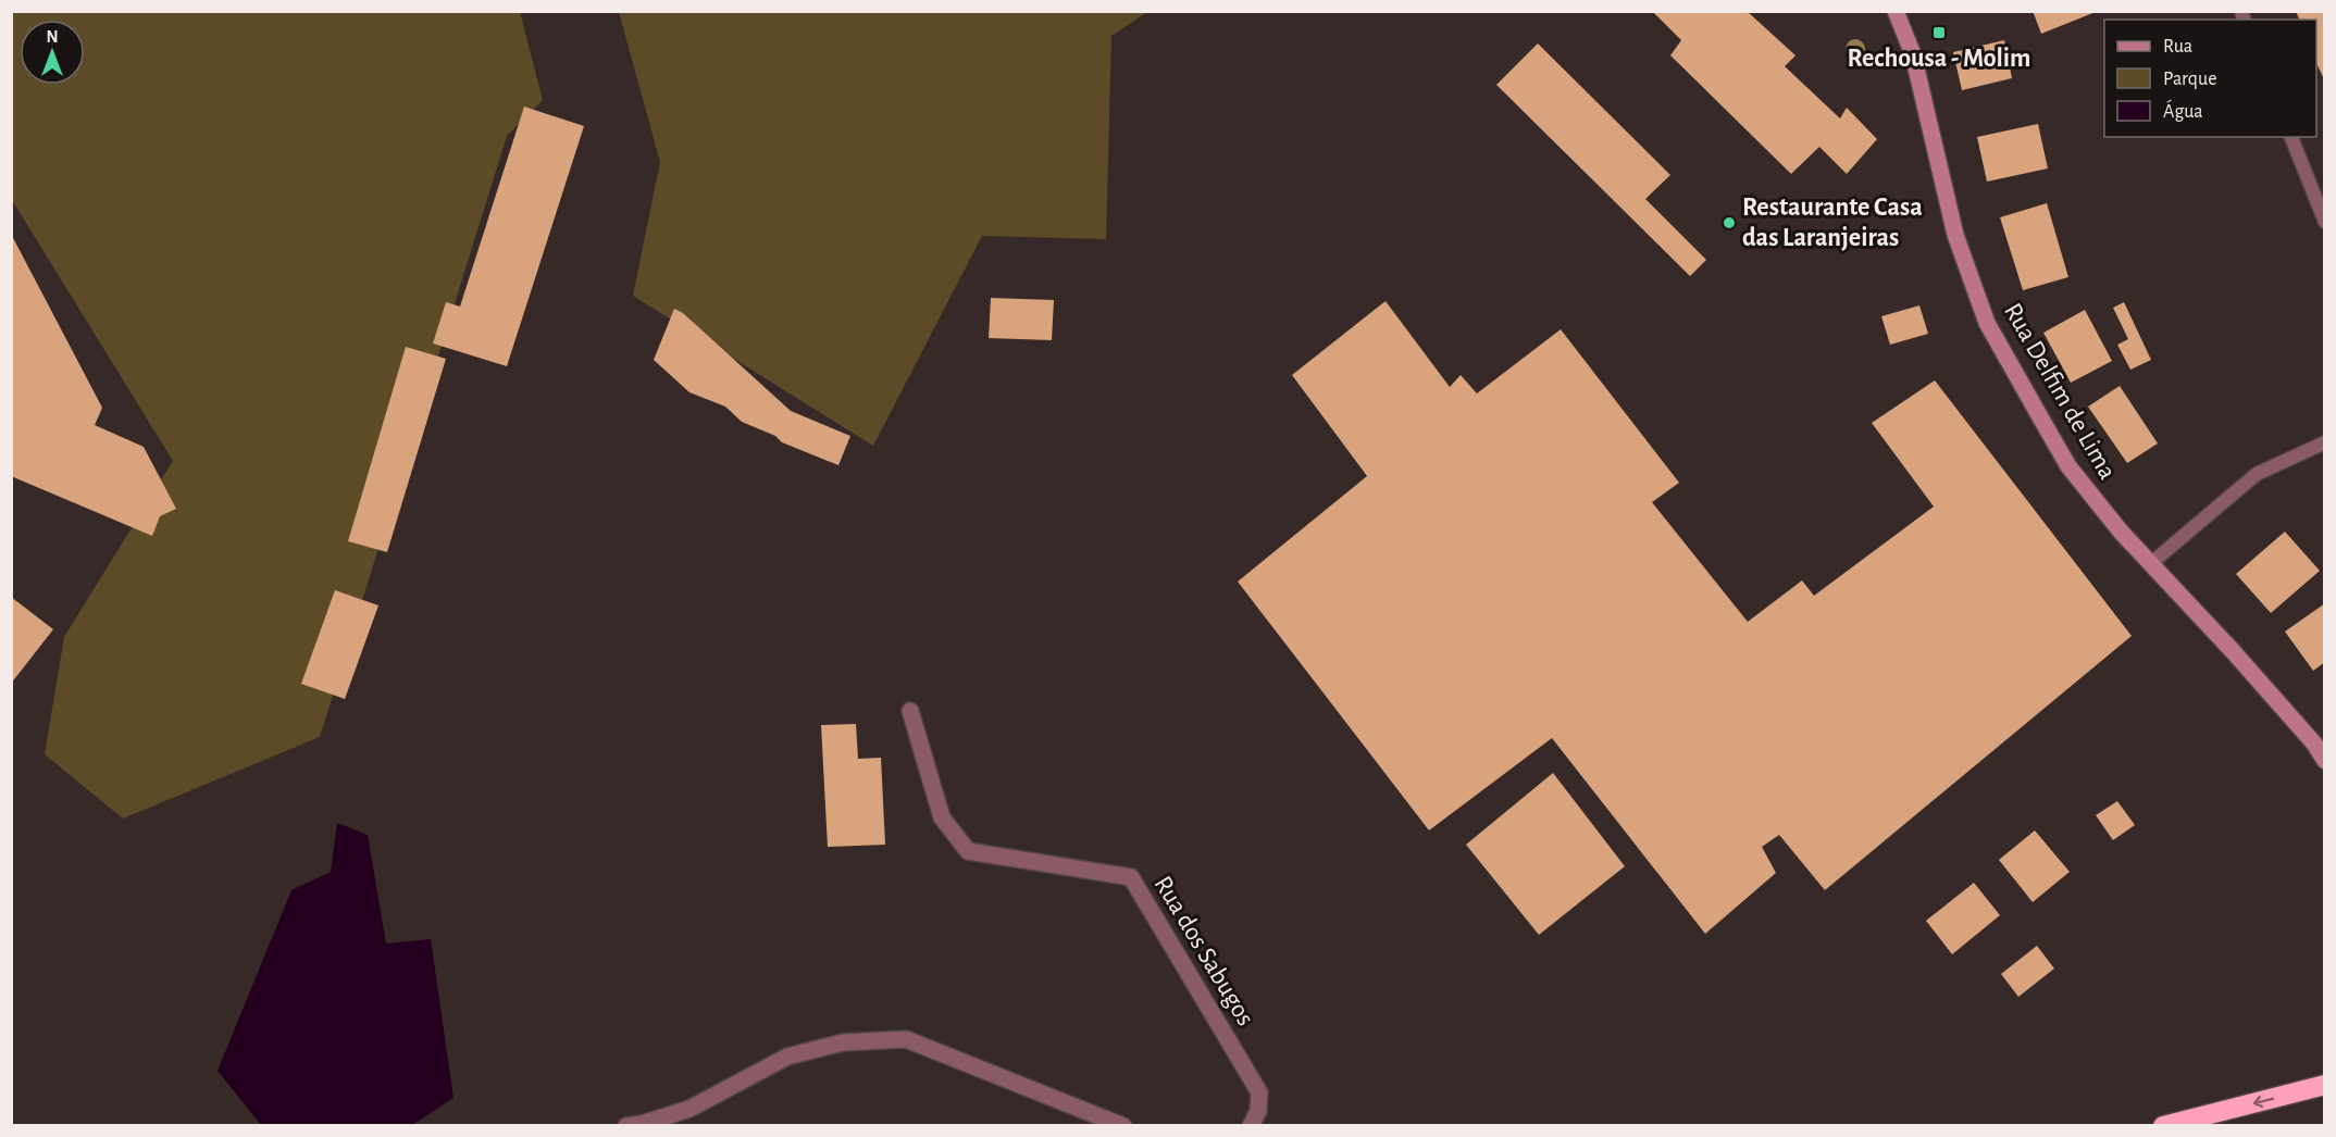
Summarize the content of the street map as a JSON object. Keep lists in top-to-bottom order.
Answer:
{
  "streets": {
    "main road": ["Rua Delfim de Lima"],
    "street": ["Rua dos Sabugos"]
  },
  "places": {
    "transit": ["Rechousa - Molim"],
    "other": ["Restaurante Casa das Laranjeiras"]
  },
  "legend": ["Rua", "Parque", "Água"],
  "north": "top"
}
